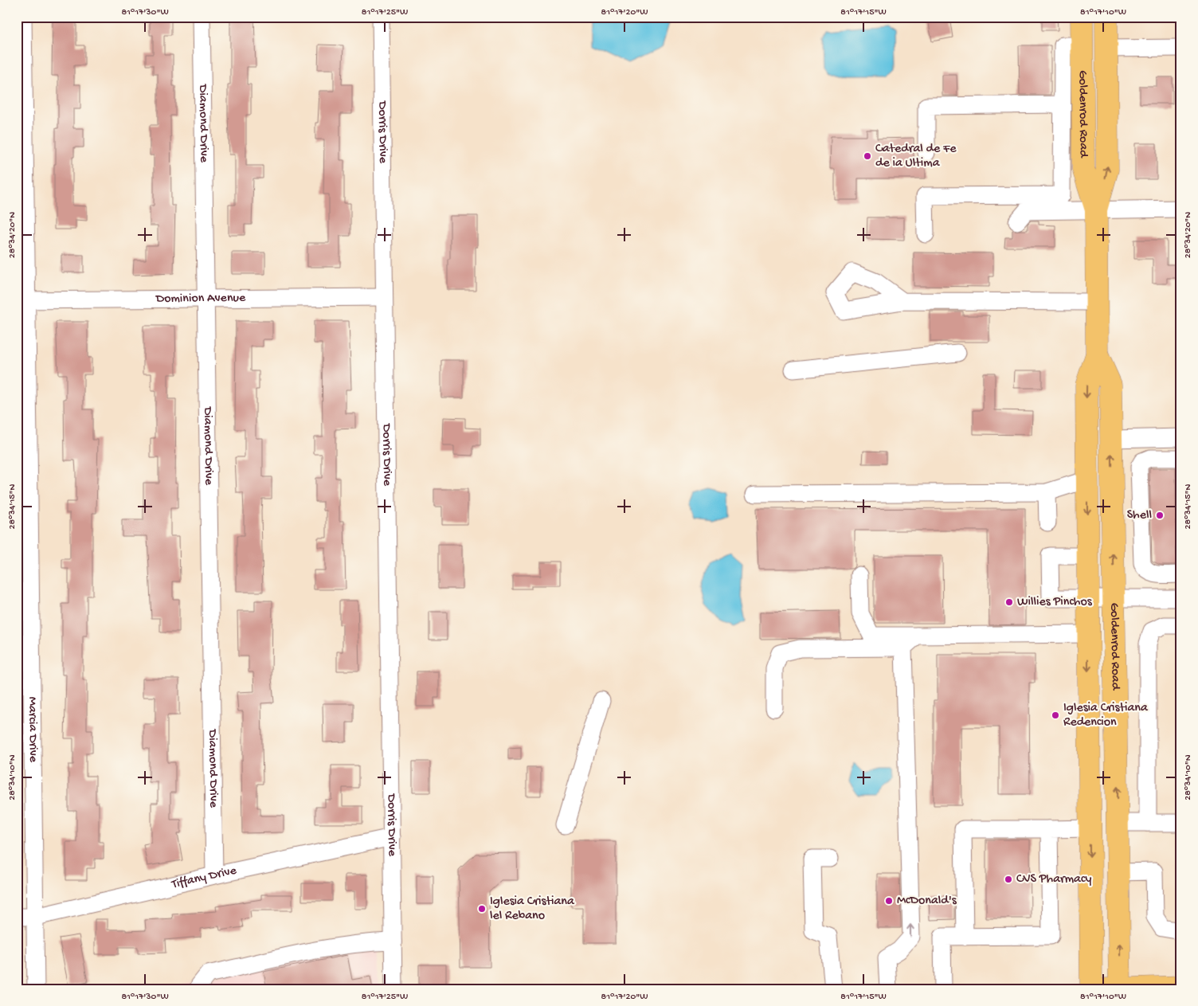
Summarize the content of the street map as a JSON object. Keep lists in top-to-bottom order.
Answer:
{
  "streets": {
    "main road": ["Goldenrod Road"],
    "street": [
      "Diamond Drive",
      "Dorris Drive",
      "Dominion Avenue",
      "Marcia Drive",
      "Tiffany Drive"
    ]
  },
  "crossings": [
    ["Diamond Drive", "Dominion Avenue"],
    ["Diamond Drive", "Tiffany Drive"],
    ["Dorris Drive", "Dominion Avenue"],
    ["Dorris Drive", "Tiffany Drive"],
    ["Dominion Avenue", "Marcia Drive"],
    ["Marcia Drive", "Tiffany Drive"]
  ],
  "places": [
    "Catedral de Fe de ia Ultima",
    "Shell",
    "Willies Pinchos",
    "Iglesia Cristiana Redencion",
    "CVS Pharmacy",
    "McDonald's",
    "Iglesia Cristiana lel Rebano"
  ],
  "coordinates": [
    "81°17'30\"W",
    "81°17'25\"W",
    "81°17'20\"W",
    "81°17'15\"W",
    "81°17'10\"W",
    "28°34'20\"N",
    "28°34'15\"N",
    "28°34'10\"N"
  ]
}
